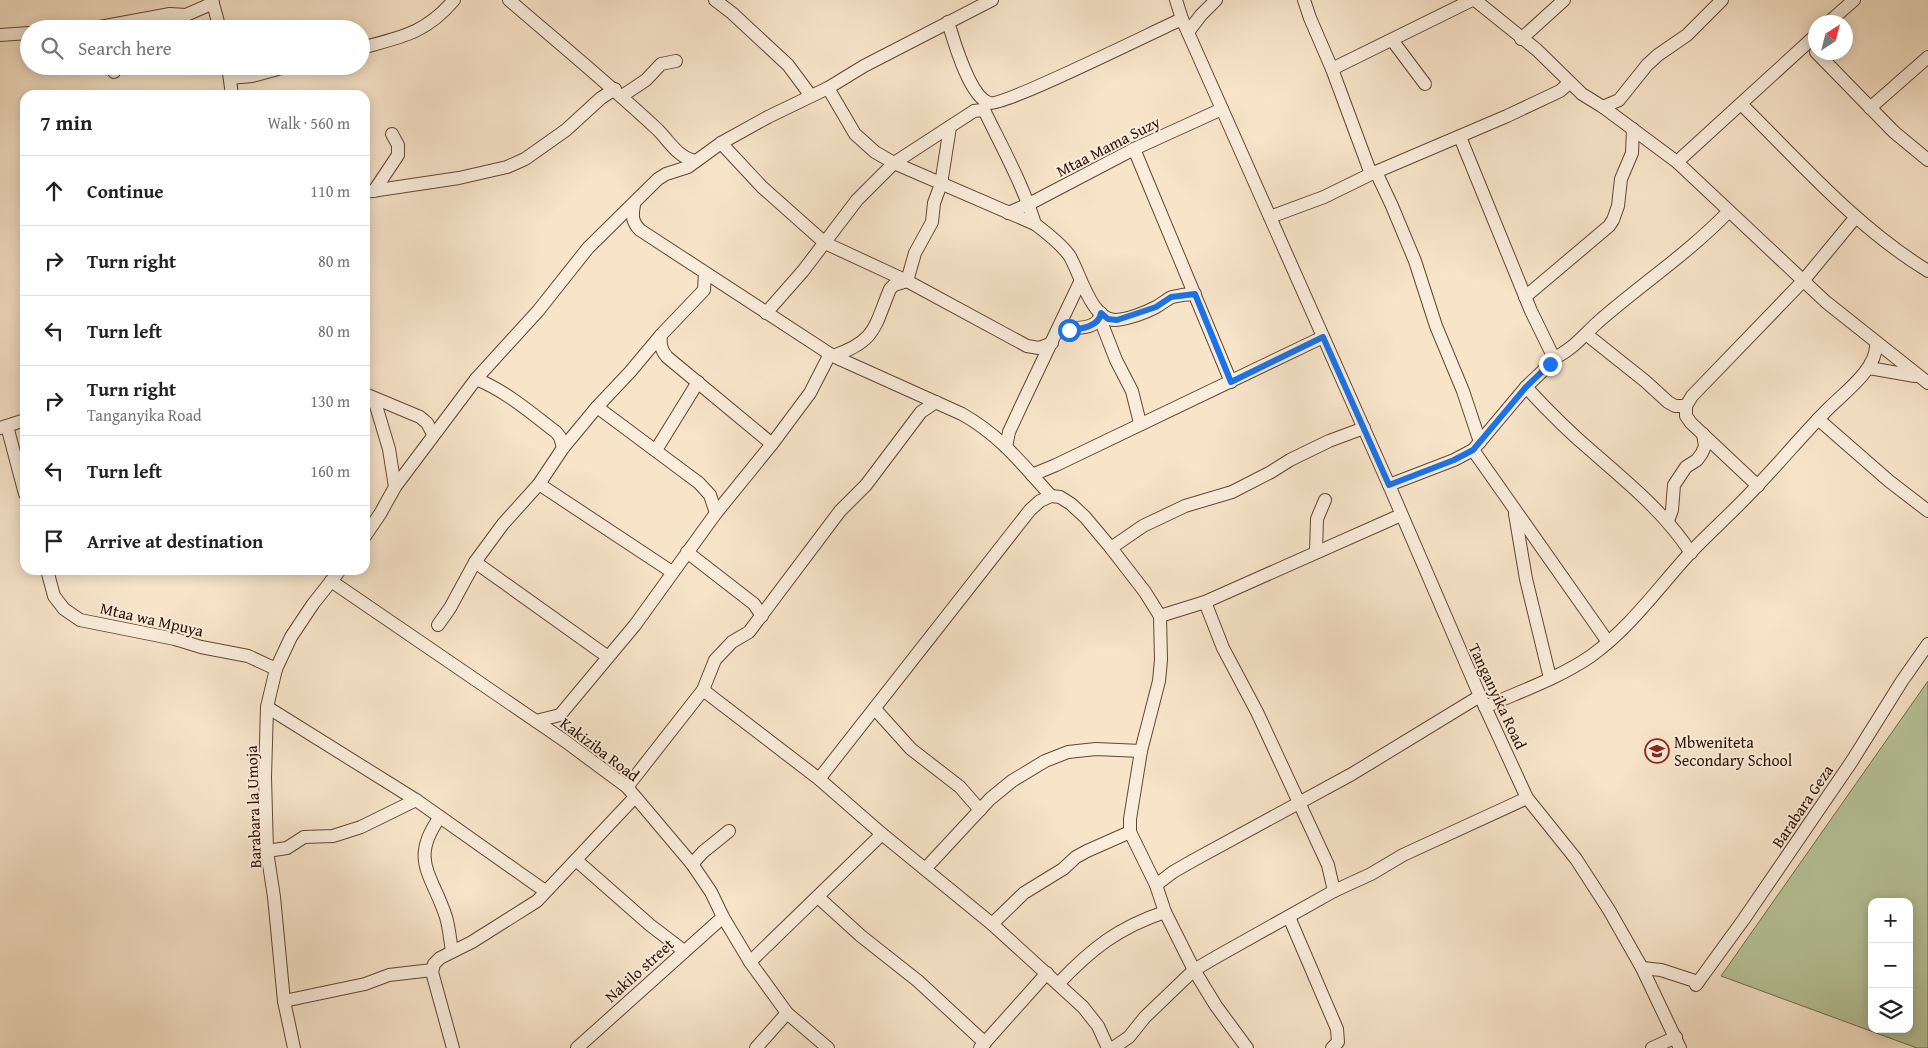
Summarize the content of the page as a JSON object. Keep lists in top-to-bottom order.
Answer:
{
  "streets": {
    "street": [
      "Mtaa Mama Suzy",
      "Mtaa wa Mpuya",
      "Tanganyika Road",
      "Kakiziba Road",
      "Barabara Geza",
      "Barabara la Umoja",
      "Nakilo street"
    ]
  },
  "crossings": [
    ["Mtaa Mama Suzy", "Tanganyika Road"],
    ["Mtaa wa Mpuya", "Barabara la Umoja"],
    ["Tanganyika Road", "Barabara Geza"],
    ["Kakiziba Road", "Barabara la Umoja"],
    ["Kakiziba Road", "Nakilo street"]
  ],
  "places": {
    "school or university": ["Mbweniteta Secondary School"]
  },
  "north": "top right",
  "page": {
    "search": "Search here",
    "heading": ["7 min", "Walk · 560 m"],
    "list": [
      ["Continue", "110 m"],
      ["Turn right", "80 m"],
      ["Turn left", "80 m"],
      ["Turn right", "Tanganyika Road", "130 m"],
      ["Turn left", "160 m"],
      "Arrive at destination"
    ],
    "map_buttons": ["+", "−"]
  }
}
